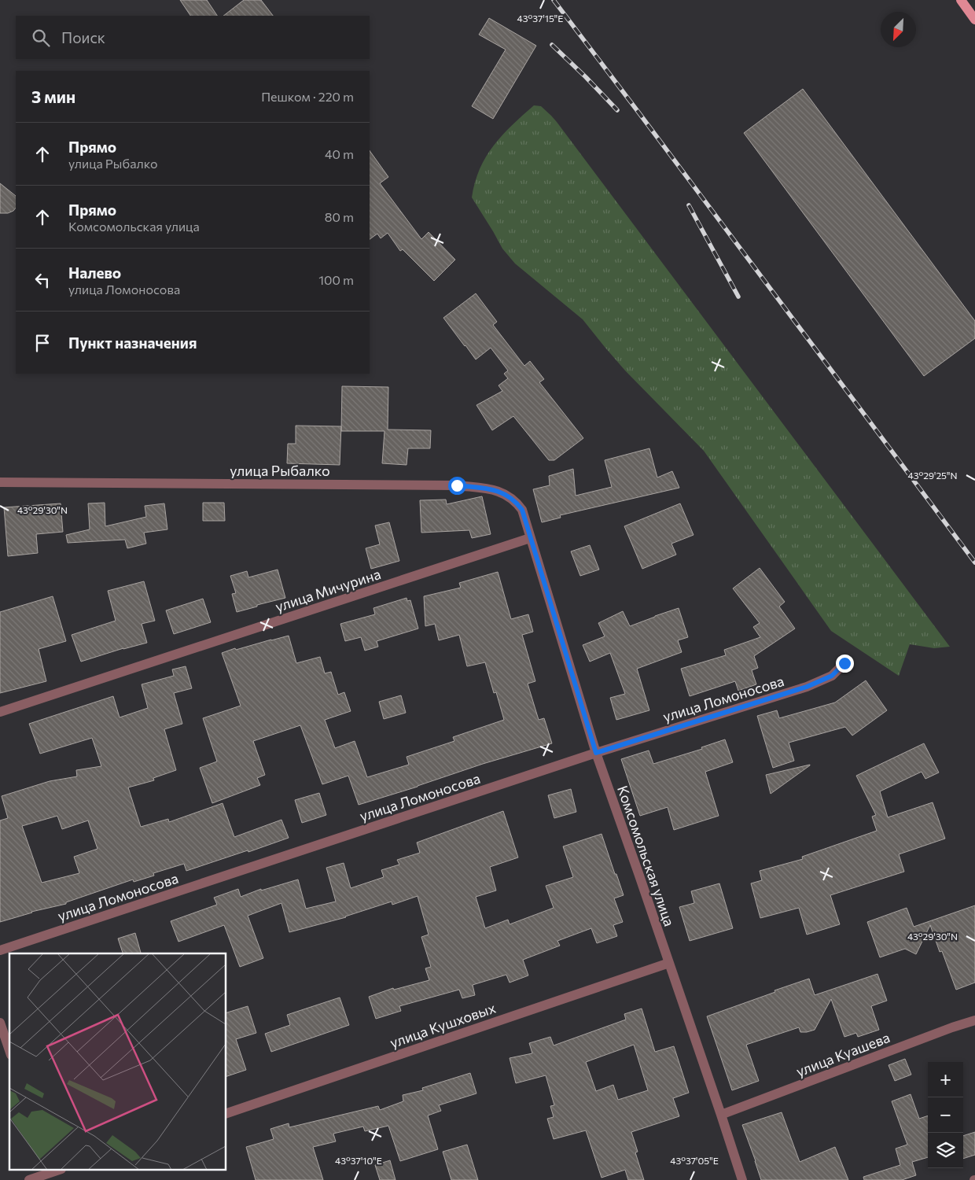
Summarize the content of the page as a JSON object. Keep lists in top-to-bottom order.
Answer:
{
  "streets": {
    "street": [
      "улица Рыбалко",
      "улица Мичурина",
      "улица Ломоносова",
      "Комсомольская улица",
      "улица Кушховых",
      "улица Куашева"
    ]
  },
  "crossings": [
    ["улица Рыбалко", "улица Мичурина"],
    ["улица Рыбалко", "Комсомольская улица"],
    ["улица Мичурина", "Комсомольская улица"],
    ["улица Ломоносова", "Комсомольская улица"],
    ["Комсомольская улица", "улица Кушховых"],
    ["Комсомольская улица", "улица Куашева"]
  ],
  "north": "bottom left",
  "page": {
    "search": "Поиск",
    "heading": ["3 мин", "Пешком · 220 m"],
    "list": [
      ["Прямо", "улица Рыбалко", "40 m"],
      ["Прямо", "Комсомольская улица", "80 m"],
      ["Налево", "улица Ломоносова", "100 m"],
      "Пункт назначения"
    ],
    "map_buttons": ["+", "−"]
  },
  "coordinates": [
    "43°37'15\"E",
    "43°29'25\"N",
    "43°29'30\"N",
    "43°37'10\"E",
    "43°37'05\"E"
  ]
}
